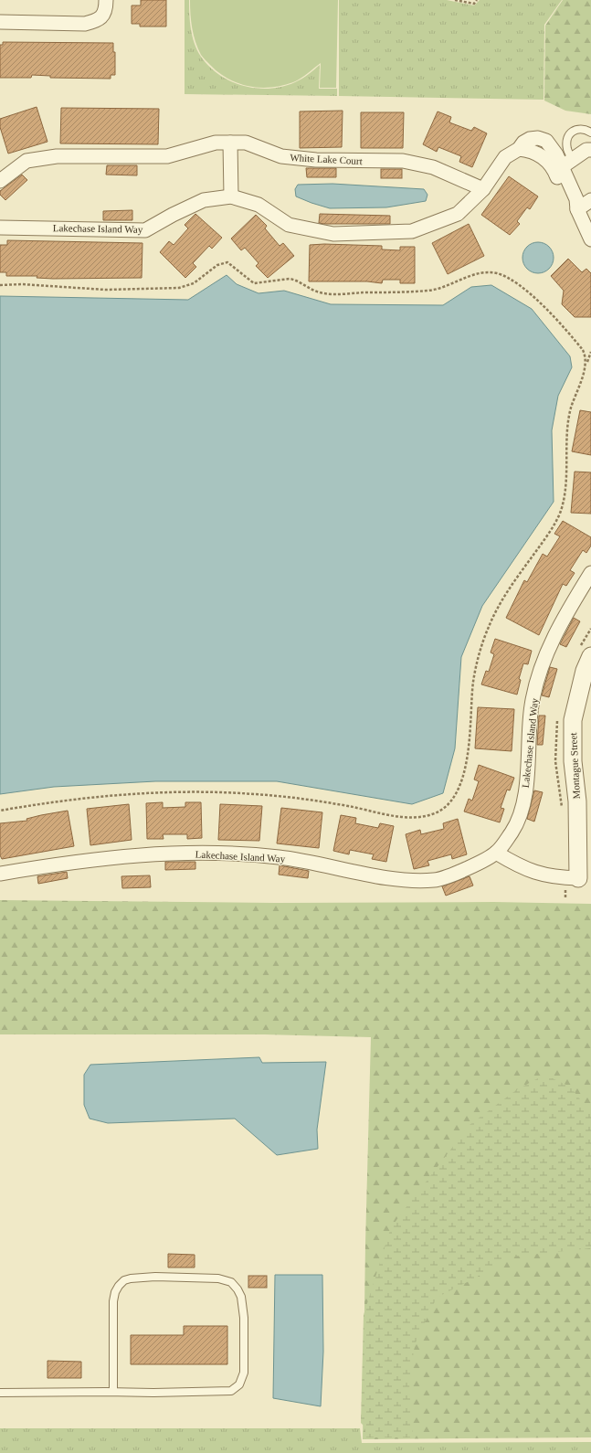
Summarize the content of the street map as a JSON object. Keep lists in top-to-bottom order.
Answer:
{
  "streets": {
    "street": ["White Lake Court", "Lakechase Island Way", "Montague Street"]
  },
  "crossings": [
    ["White Lake Court", "Lakechase Island Way"]
  ]
}
